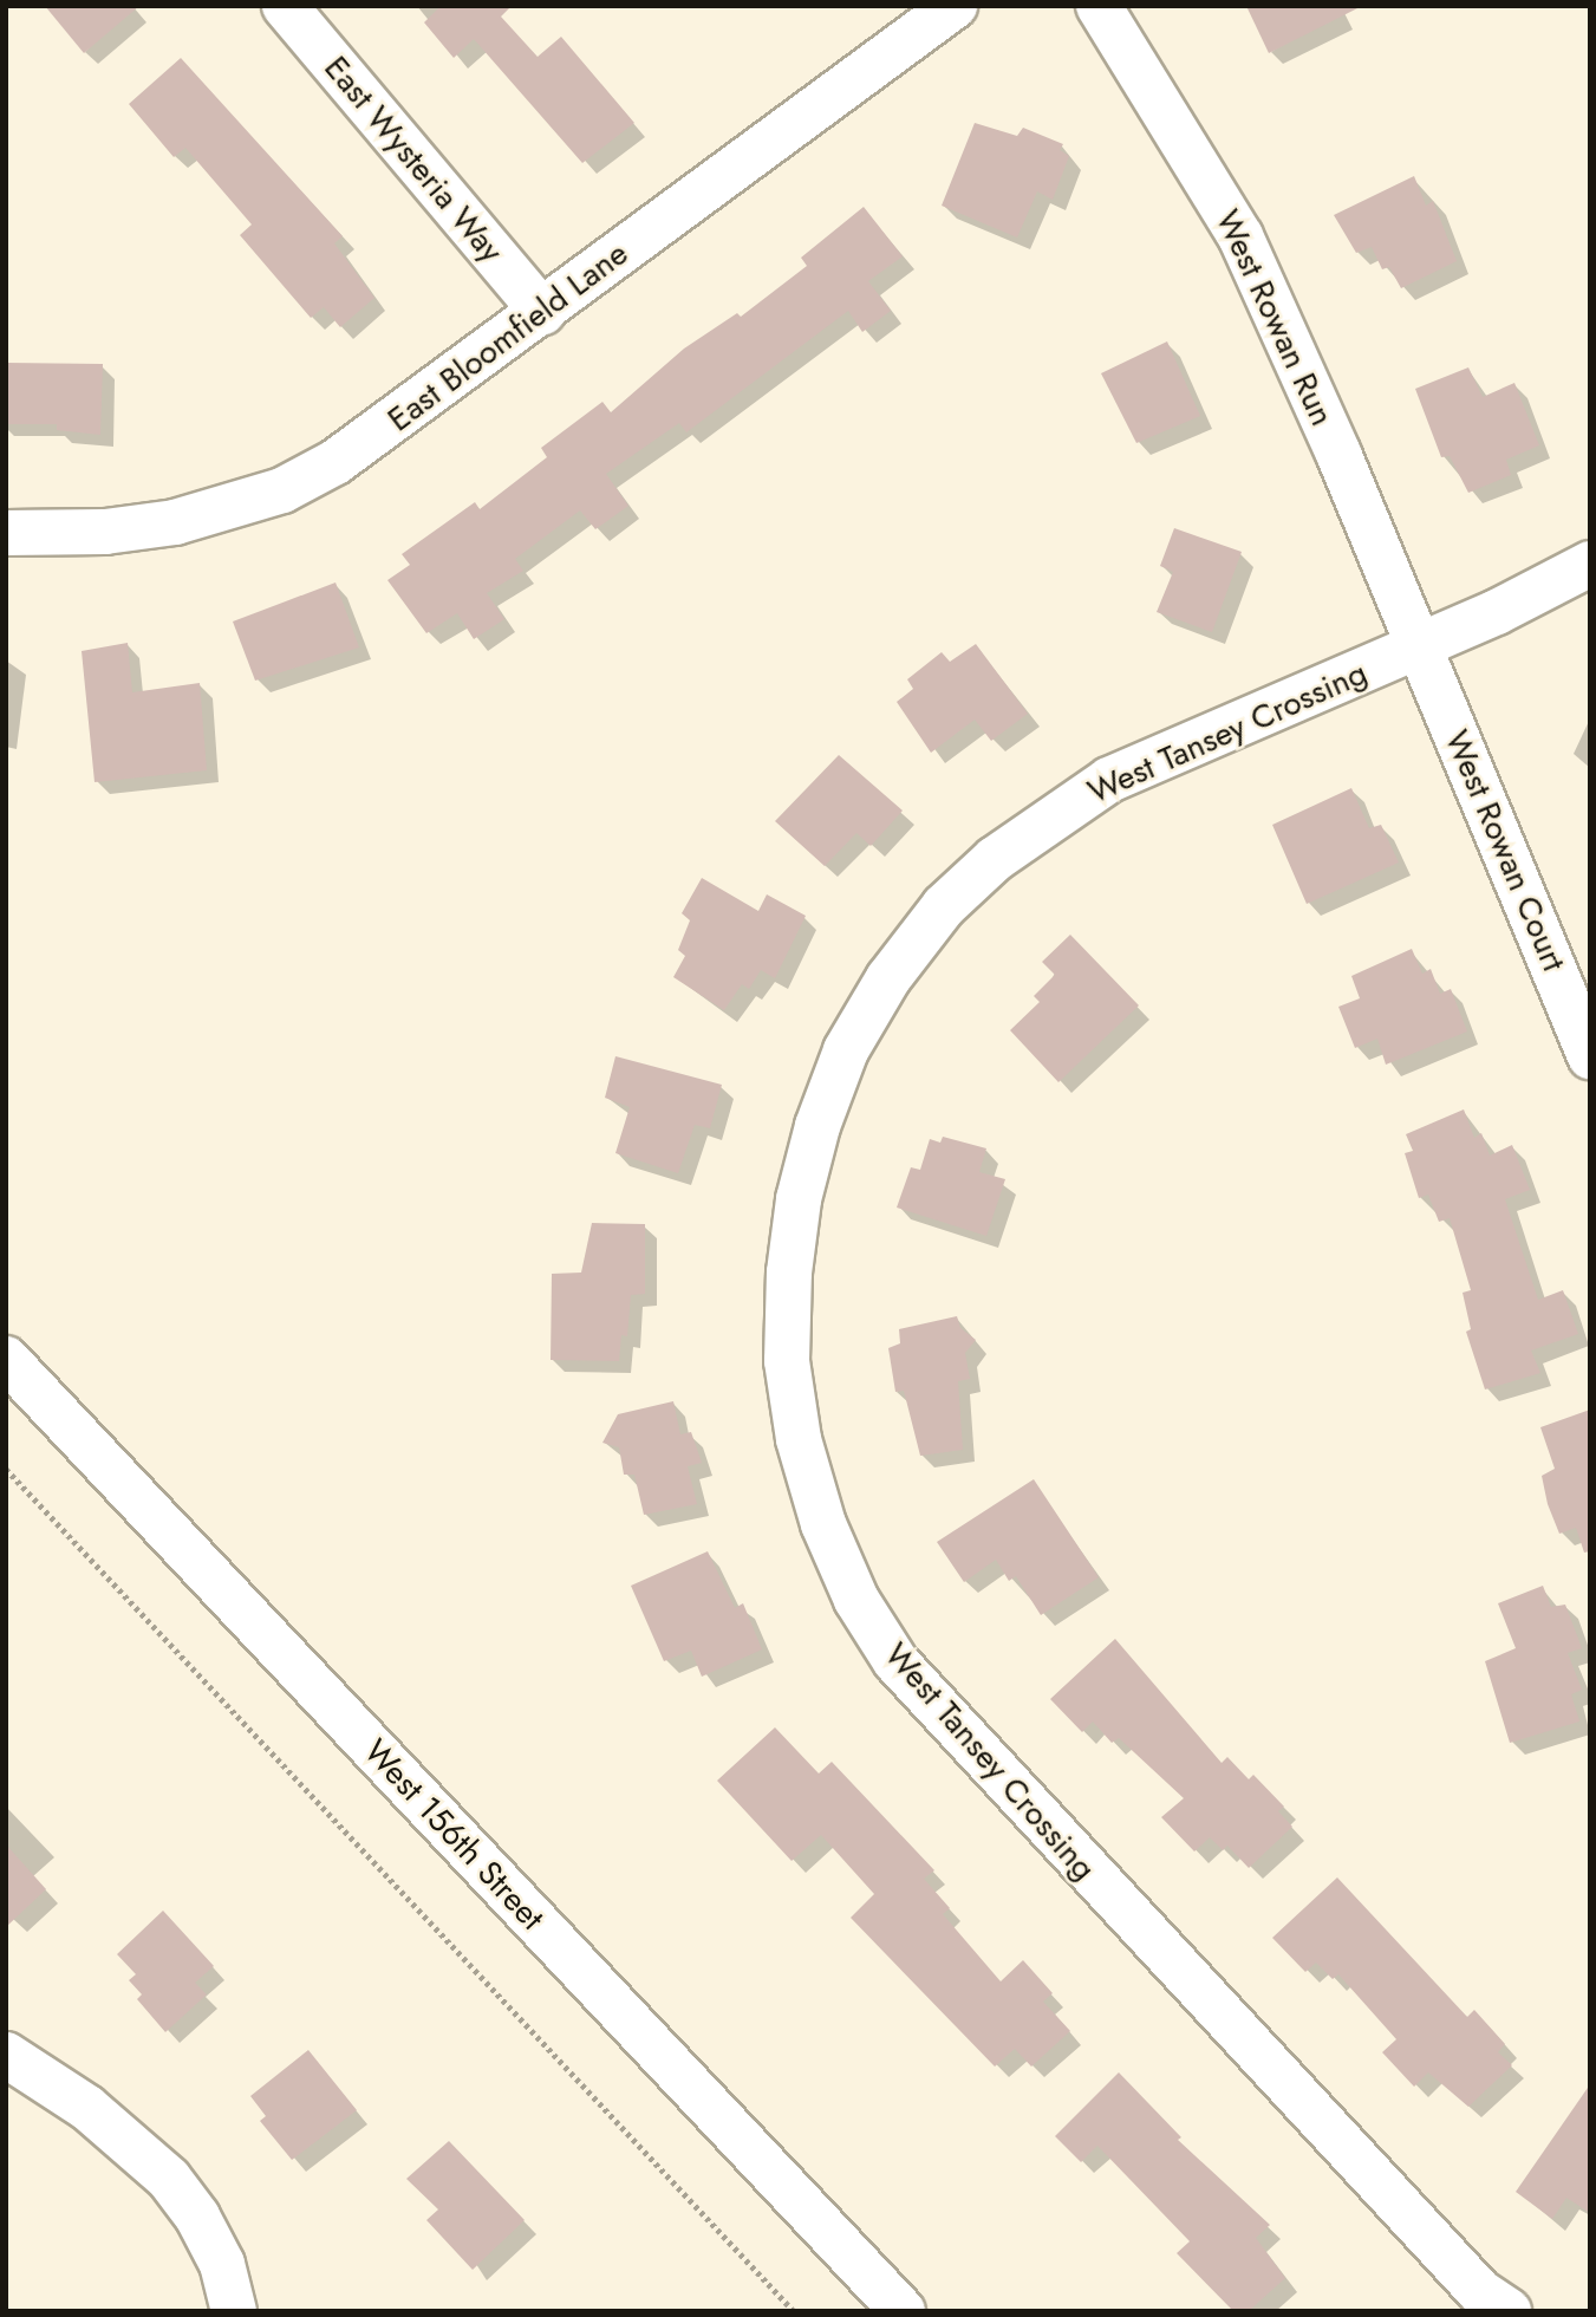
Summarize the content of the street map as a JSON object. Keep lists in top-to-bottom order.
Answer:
{
  "streets": {
    "street": [
      "East Wysteria Way",
      "West Rowan Run",
      "East Bloomfield Lane",
      "West Tansey Crossing",
      "West Rowan Court",
      "West 156th Street"
    ]
  },
  "crossings": [
    ["East Wysteria Way", "East Bloomfield Lane"],
    ["West Rowan Run", "West Tansey Crossing"],
    ["West Rowan Run", "West Rowan Court"],
    ["West Tansey Crossing", "West Rowan Court"]
  ]
}
